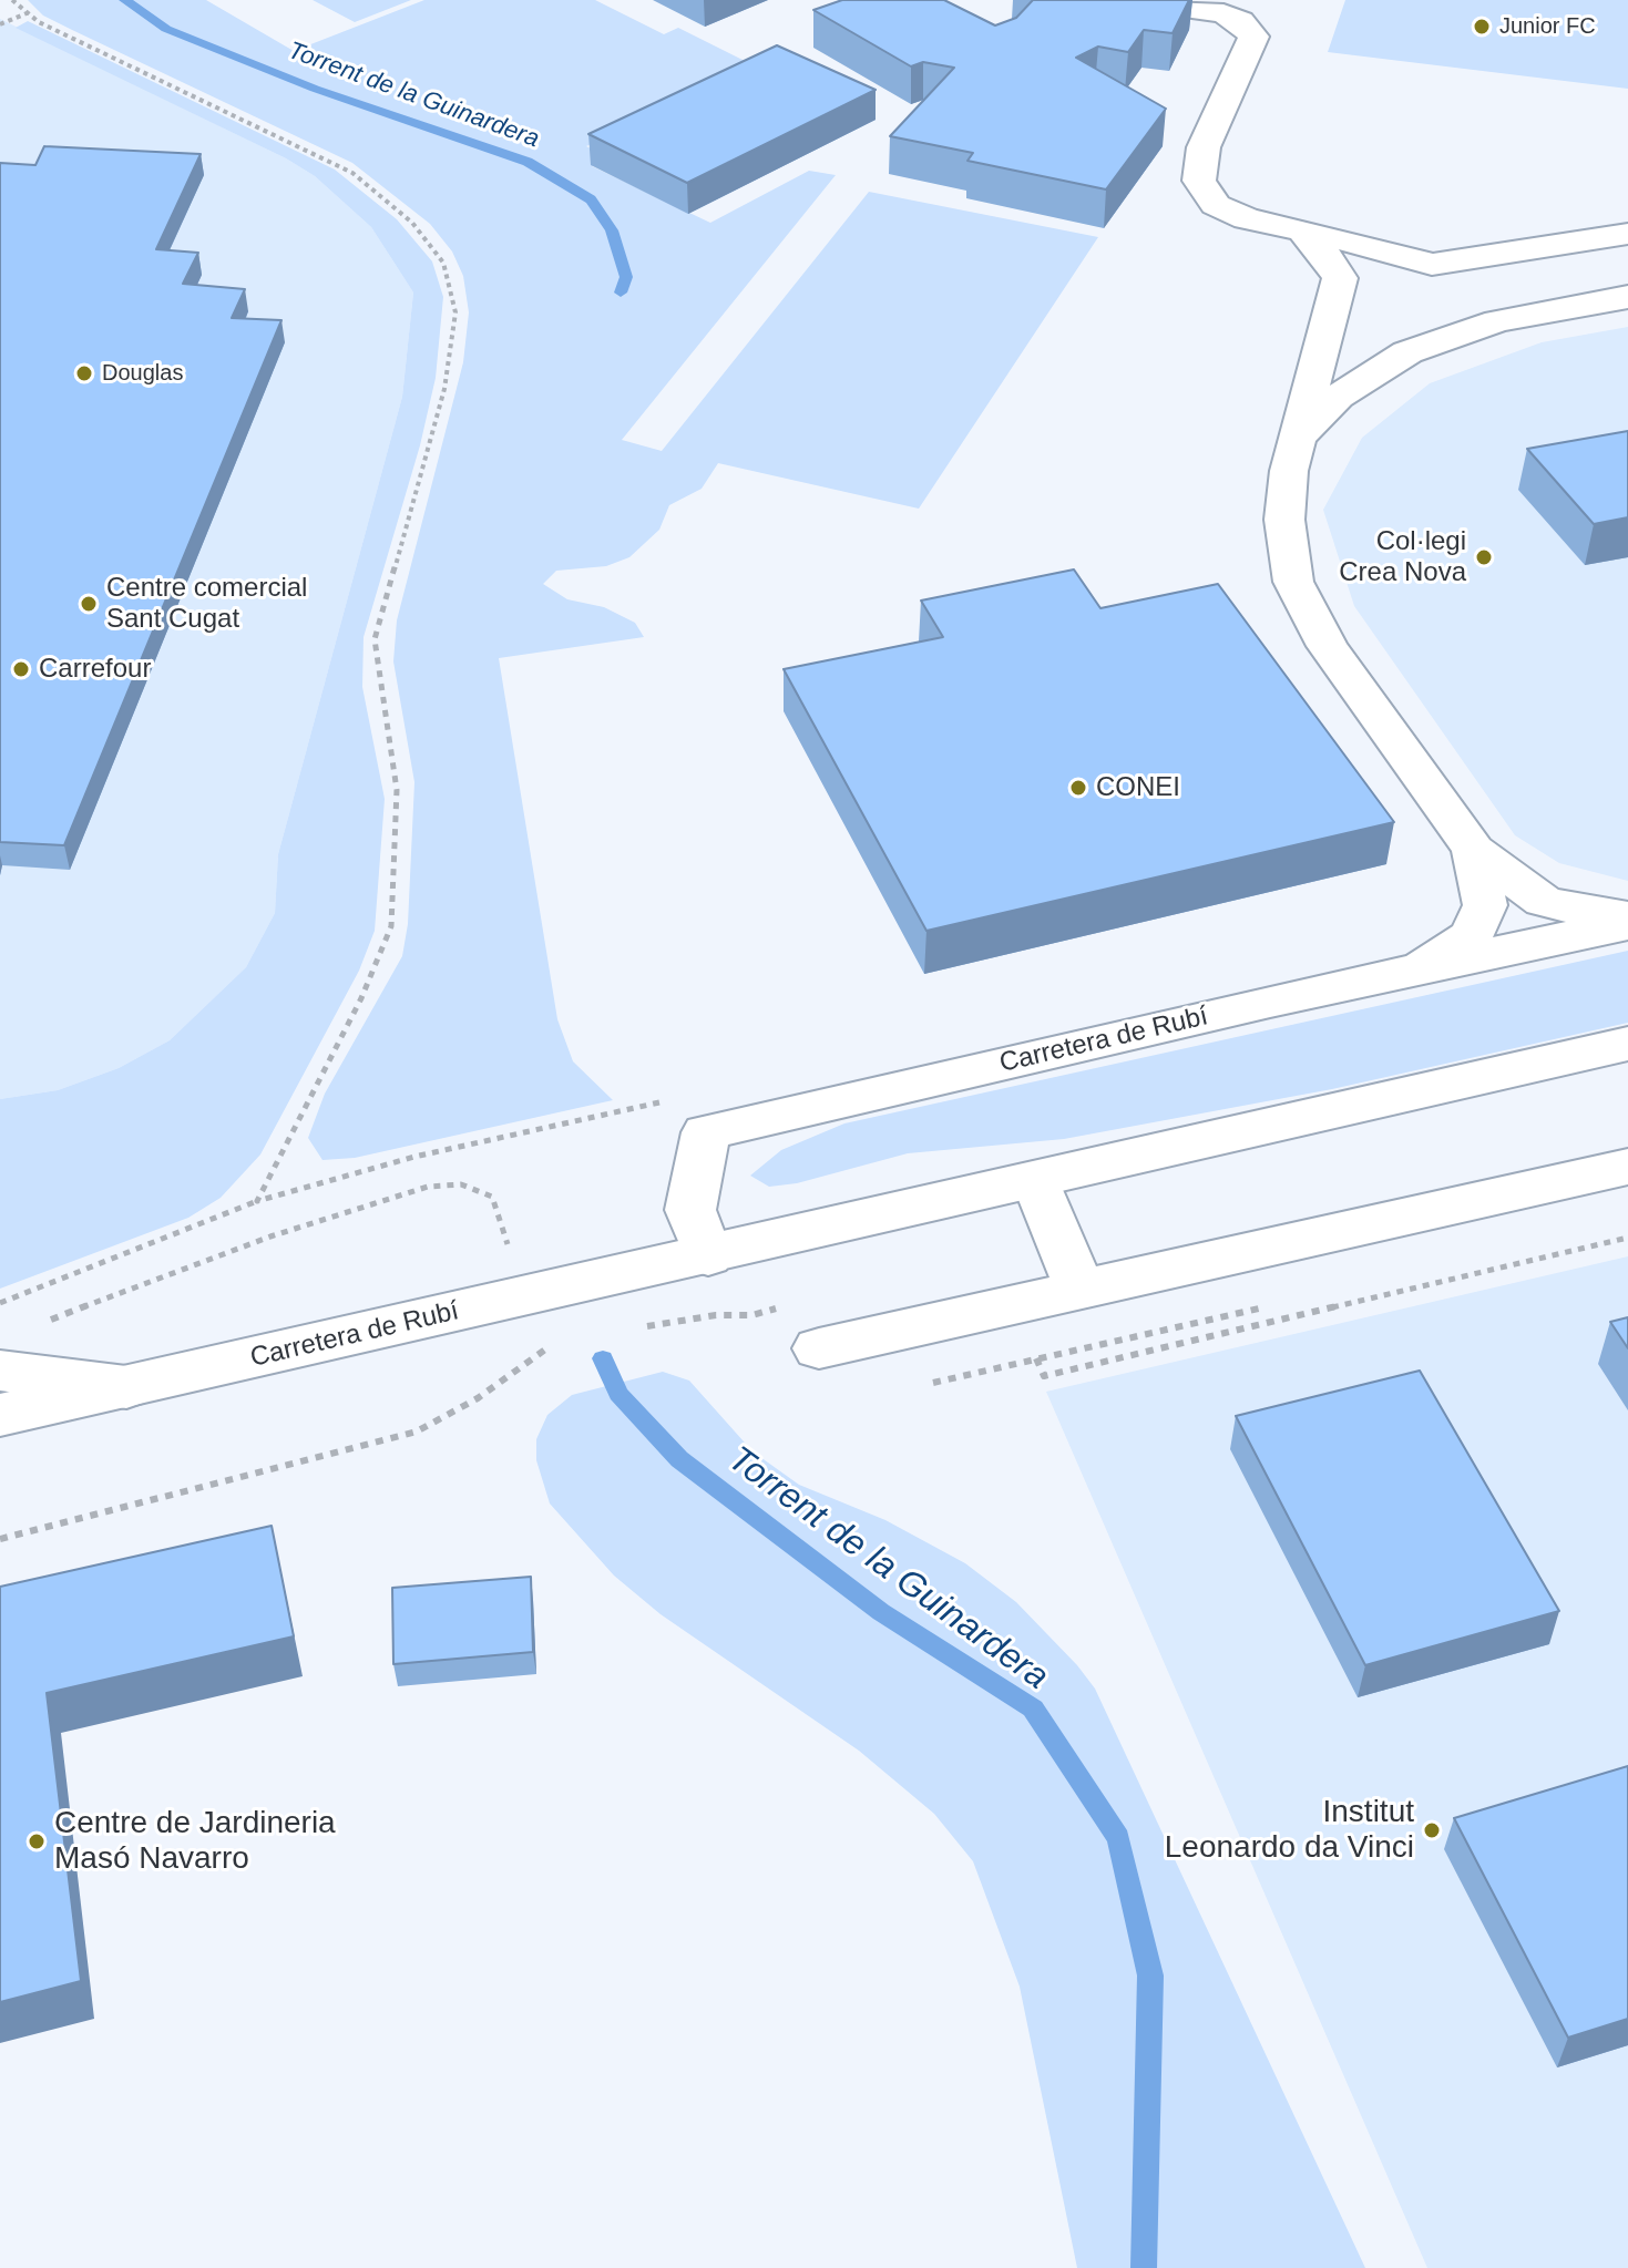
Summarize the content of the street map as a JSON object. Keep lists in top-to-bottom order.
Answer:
{
  "streets": {
    "street": ["Carretera de Rubí"]
  },
  "water": ["Torrent de la Guinardera"],
  "places": [
    "Junior FC",
    "Douglas",
    "Col·legi Crea Nova",
    "Centre comercial Sant Cugat",
    "Carrefour",
    "CONEI",
    "Institut Leonardo da Vinci",
    "Centre de Jardineria Masó Navarro"
  ]
}
